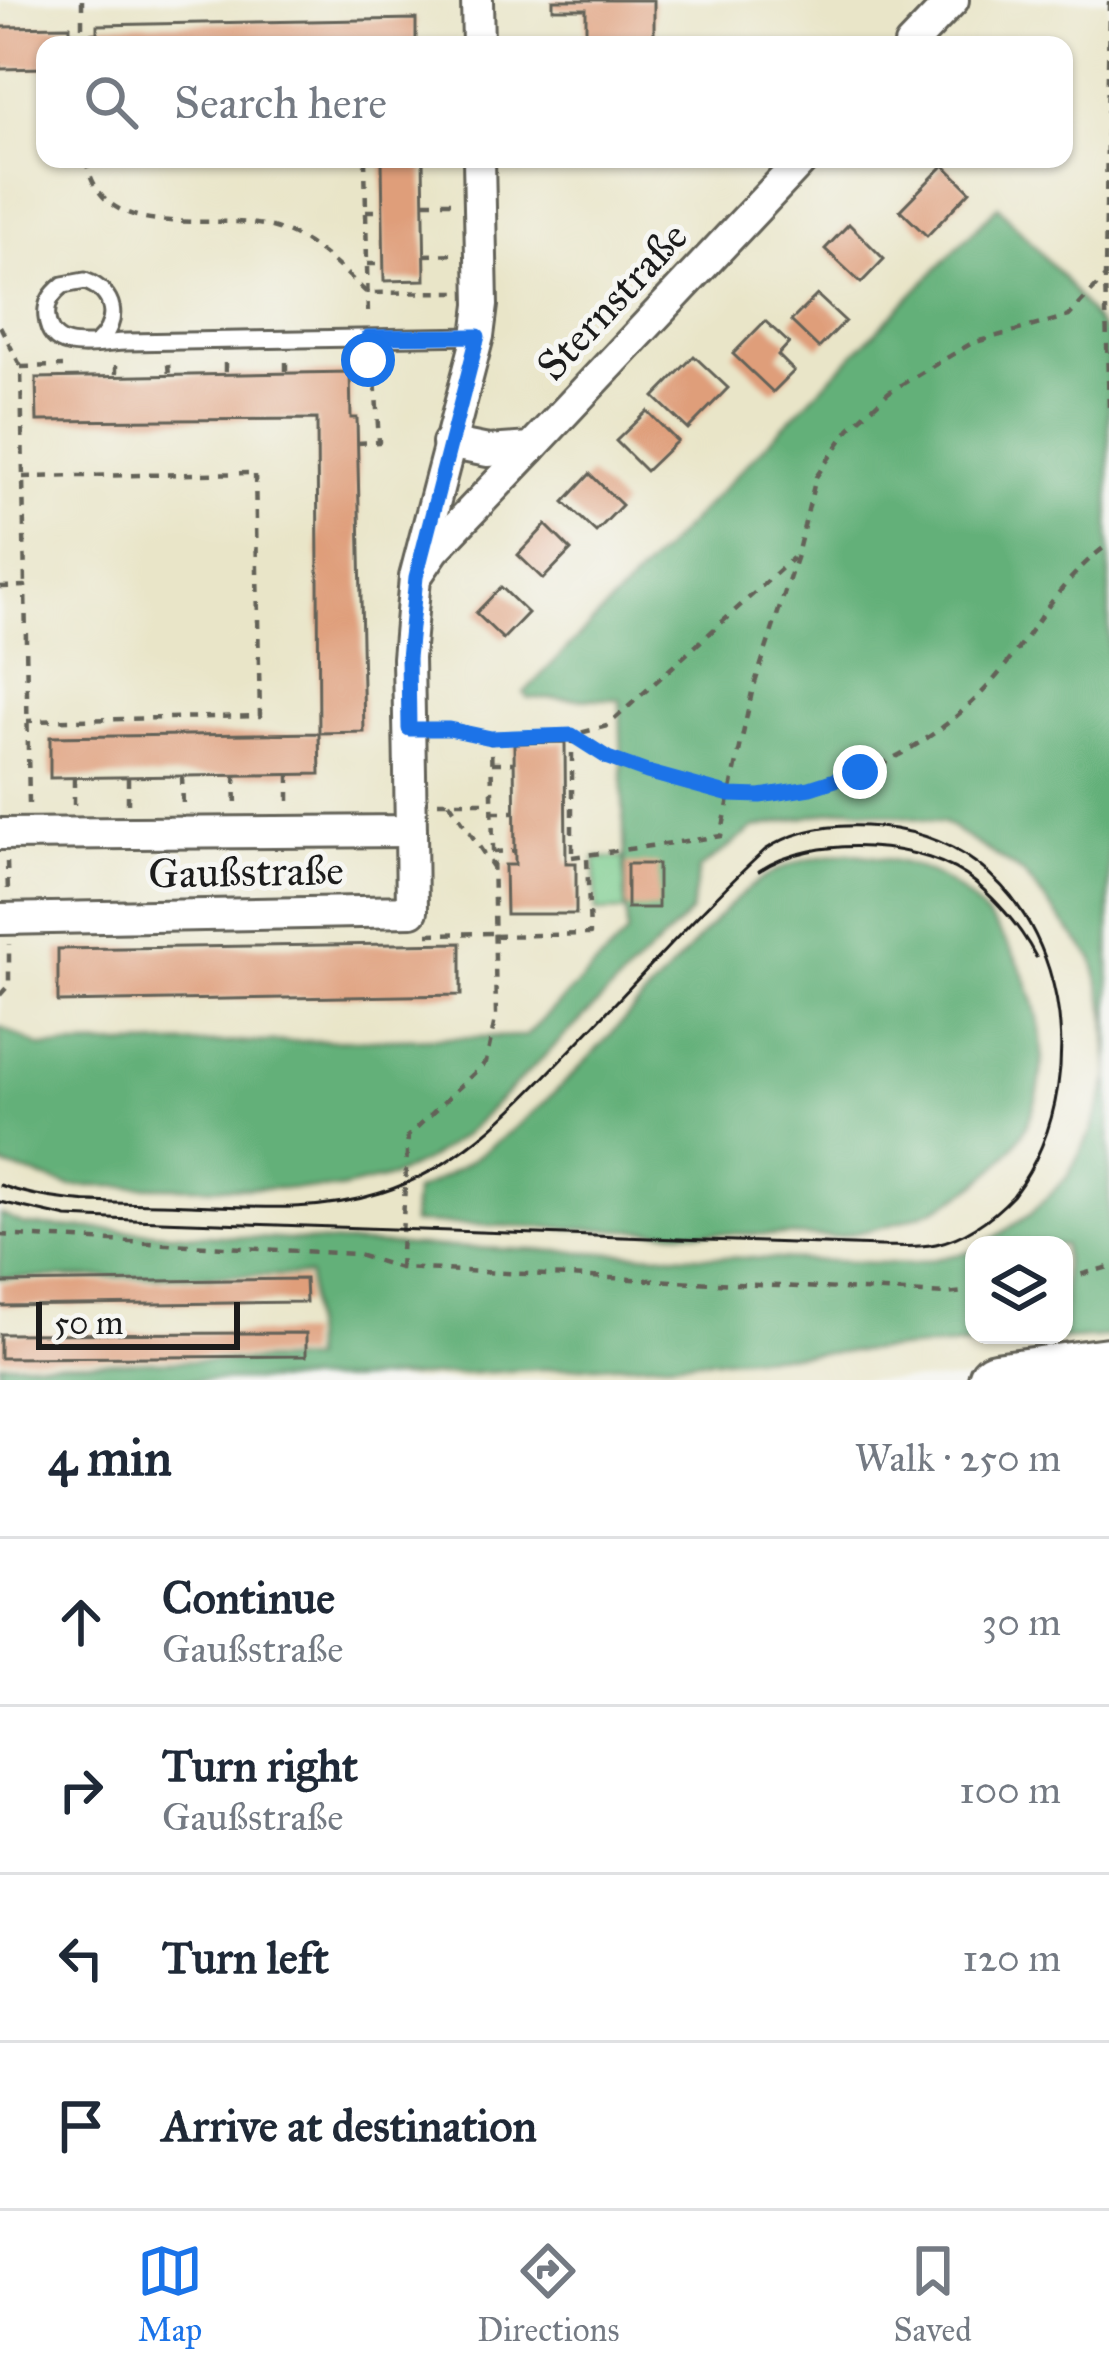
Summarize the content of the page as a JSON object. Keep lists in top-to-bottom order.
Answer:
{
  "streets": {
    "street": ["Sternstraße", "Gaußstraße"]
  },
  "crossings": [
    ["Sternstraße", "Gaußstraße"]
  ],
  "scale_bar": "50 m",
  "page": {
    "search": "Search here",
    "scale": "50 m",
    "heading": ["4 min", "Walk · 250 m"],
    "list": [
      ["Continue", "Gaußstraße", "30 m"],
      ["Turn right", "Gaußstraße", "100 m"],
      ["Turn left", "120 m"],
      "Arrive at destination"
    ],
    "nav": ["Map", "Directions", "Saved"]
  }
}
